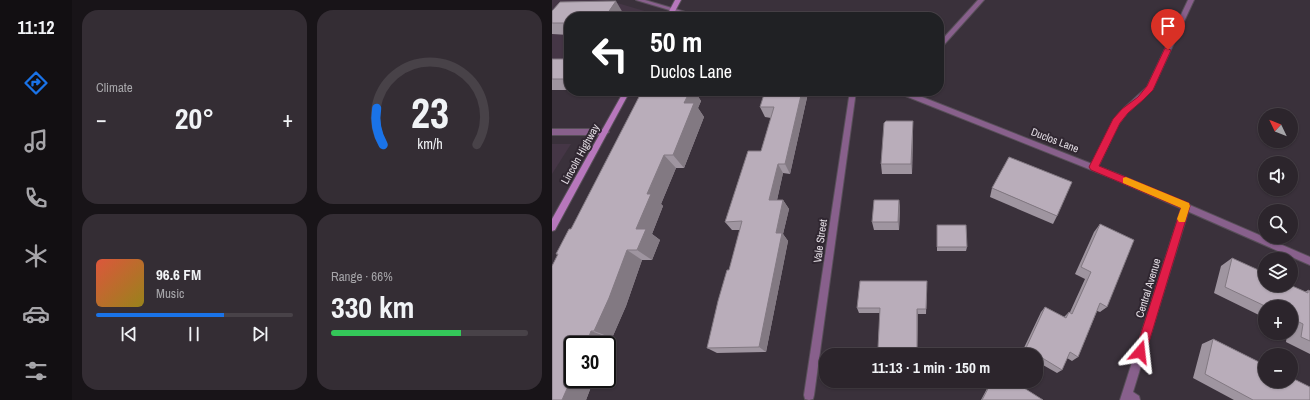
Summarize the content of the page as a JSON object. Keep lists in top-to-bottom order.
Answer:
{
  "streets": {
    "main road": ["Lincoln Highway"],
    "street": ["Duclos Lane", "Vale Street", "Central Avenue"]
  },
  "crossings": [
    ["Duclos Lane", "Central Avenue"]
  ],
  "north": "top left",
  "page": {
    "tabs": "11:12",
    "tile": [
      "Climate",
      ["Range · 66%", "330 km"]
    ],
    "turn": ["50 m", "Duclos Lane"],
    "heat": ["−", "20°", "+"],
    "map_buttons": ["+", "−"],
    "song": ["96.6 FM", "Music"],
    "limit": "30",
    "trip": "11:13 · 1 min · 150 m",
    "gauge": ["23", "km/h"]
  }
}
